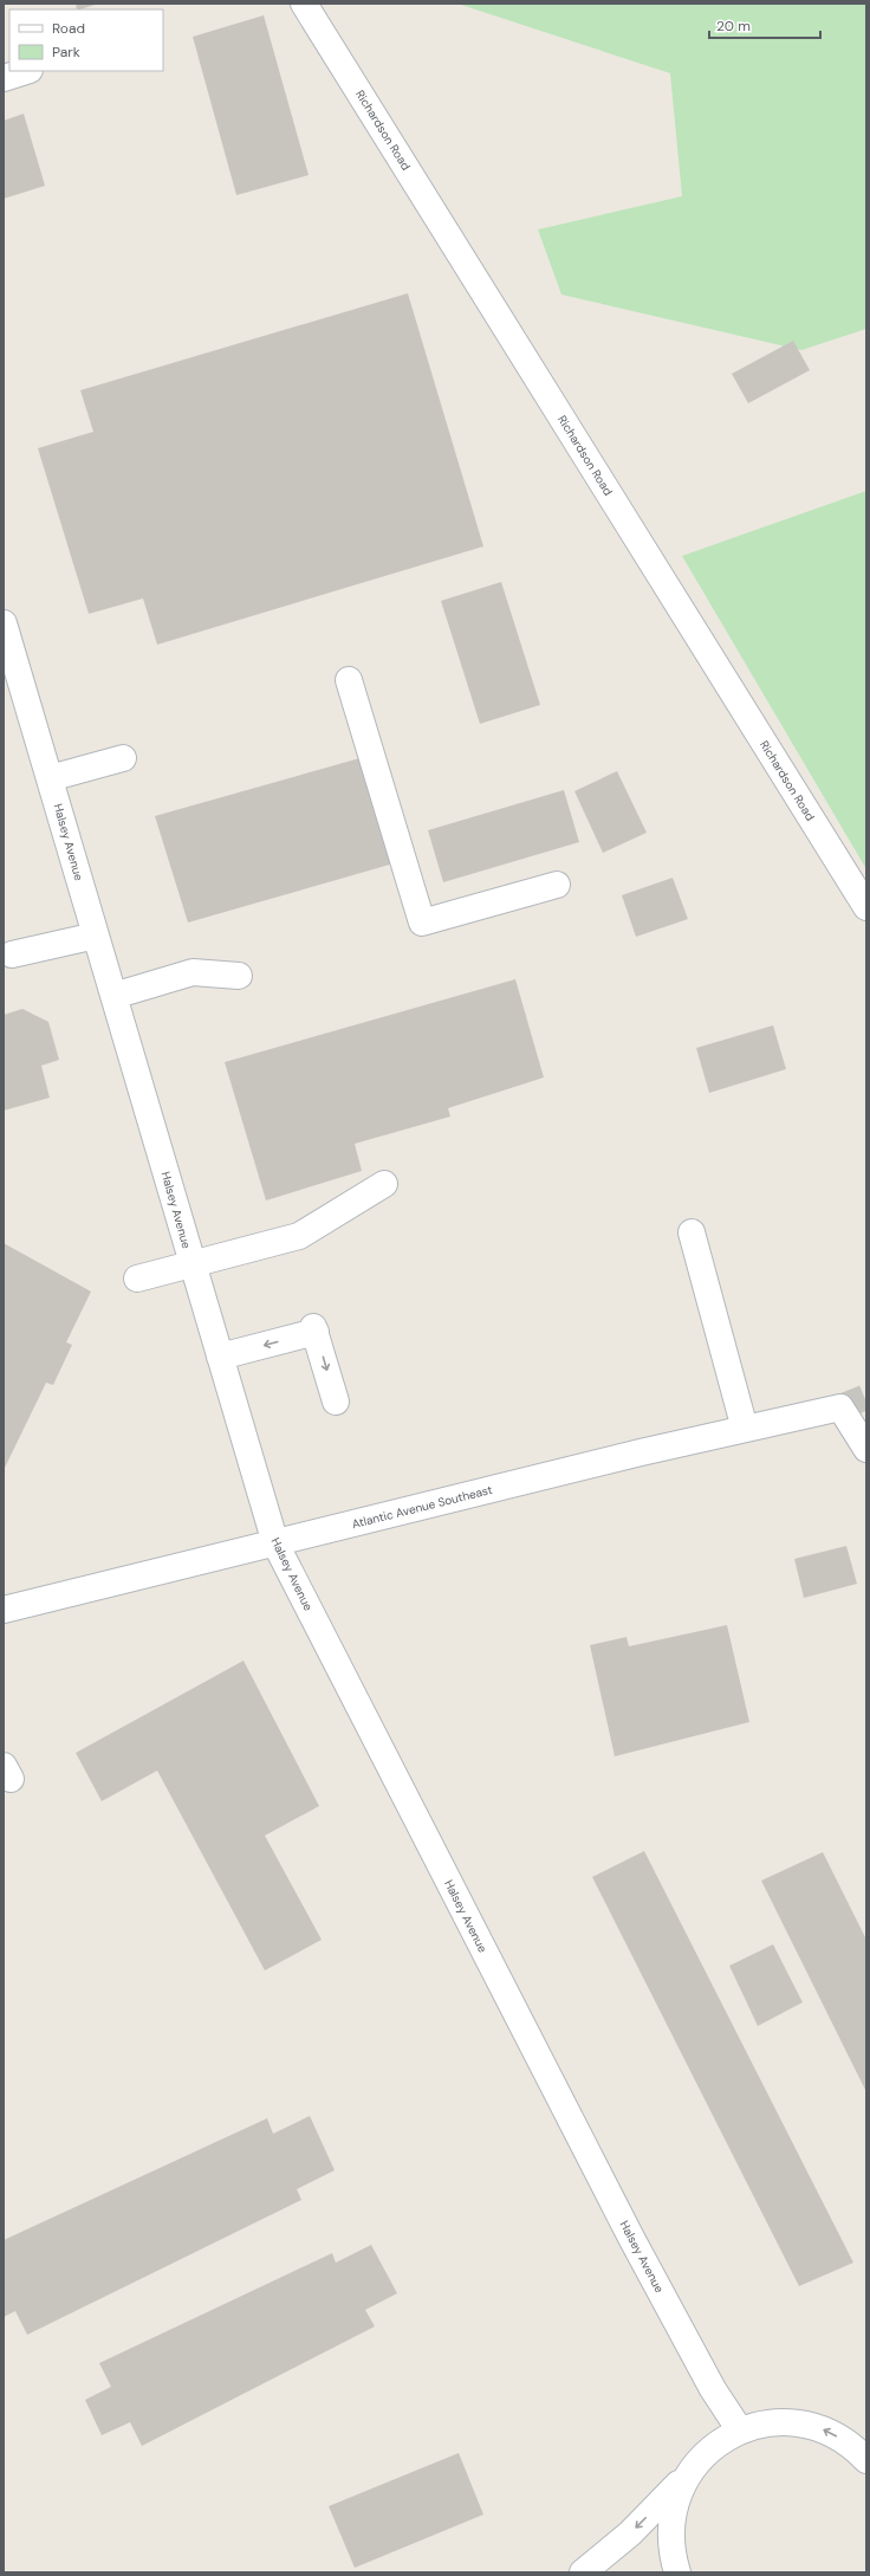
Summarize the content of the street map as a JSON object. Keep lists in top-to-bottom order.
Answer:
{
  "streets": {
    "street": ["Richardson Road", "Halsey Avenue", "Atlantic Avenue Southeast"]
  },
  "crossings": [
    ["Halsey Avenue", "Atlantic Avenue Southeast"]
  ],
  "legend": ["Road", "Park"],
  "scale_bar": "20 m"
}
